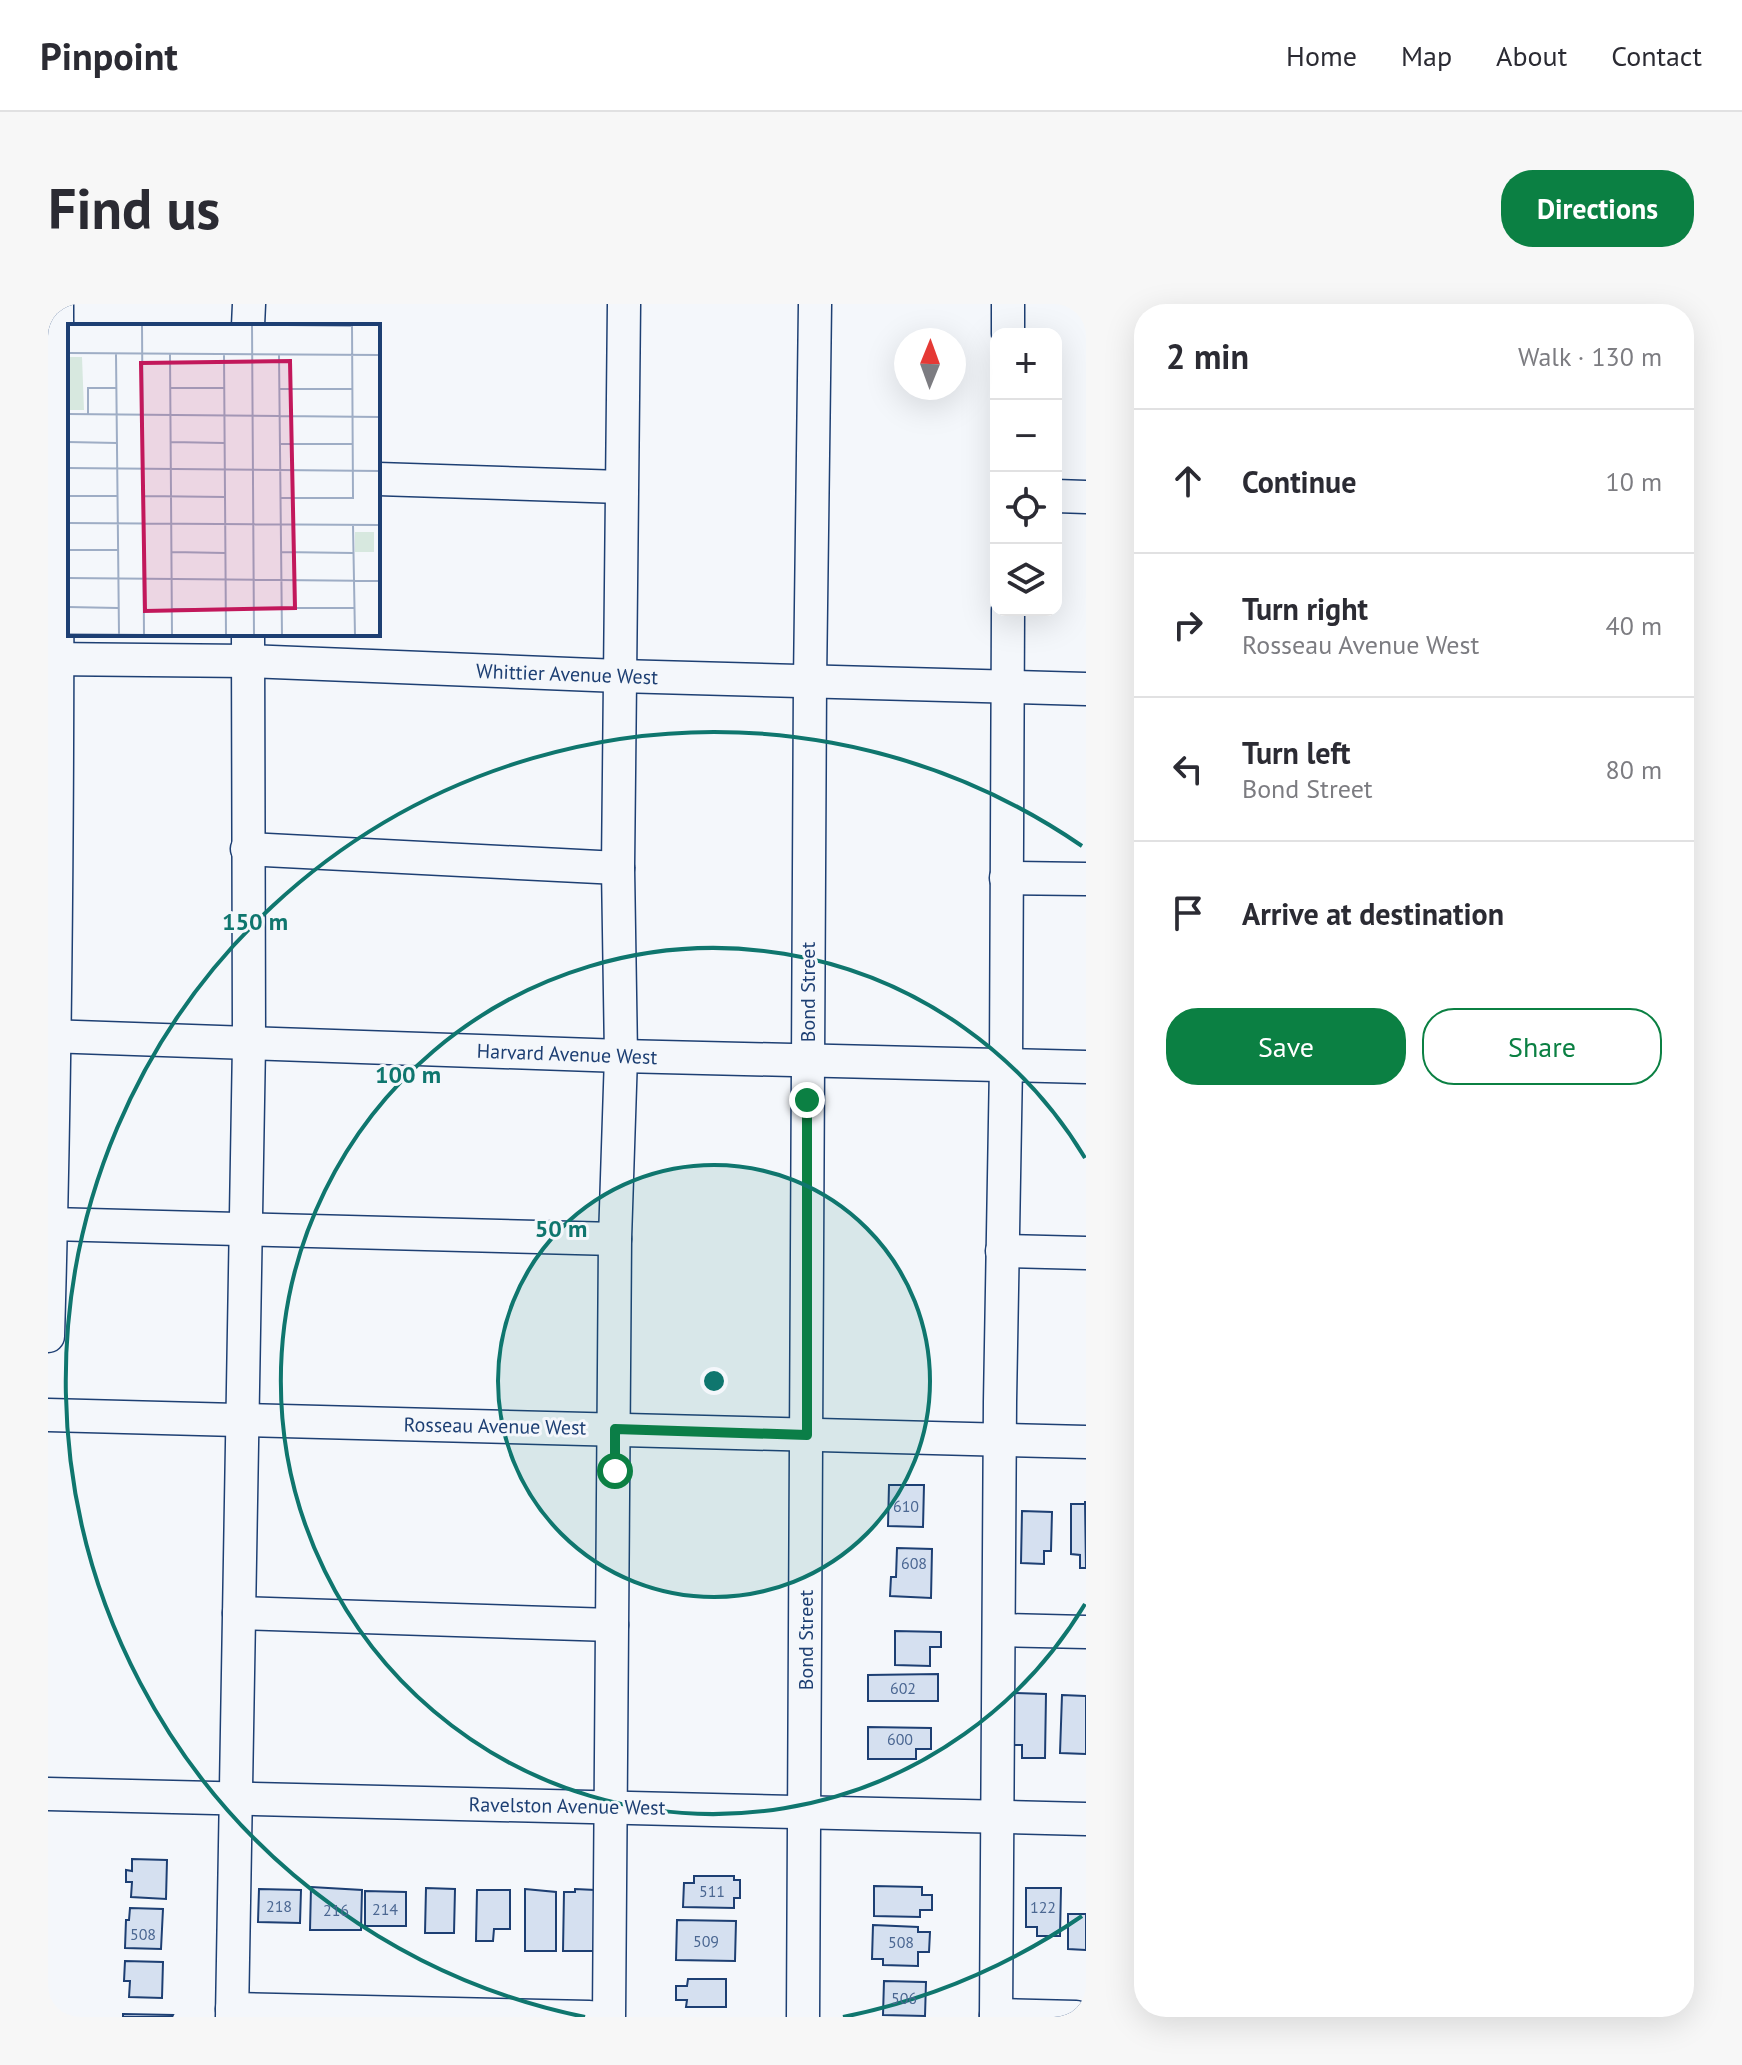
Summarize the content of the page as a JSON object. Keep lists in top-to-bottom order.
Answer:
{
  "streets": {
    "street": [
      "Whittier Avenue West",
      "Bond Street",
      "Harvard Avenue West",
      "Rosseau Avenue West",
      "Ravelston Avenue West"
    ]
  },
  "crossings": [
    ["Whittier Avenue West", "Bond Street"],
    ["Bond Street", "Harvard Avenue West"],
    ["Bond Street", "Rosseau Avenue West"],
    ["Bond Street", "Ravelston Avenue West"]
  ],
  "house_numbers": [
    "610",
    "608",
    "602",
    "600",
    "511",
    "218",
    "122",
    "214",
    "216",
    "508",
    "509",
    "508",
    "506"
  ],
  "north": "top",
  "page": {
    "header": "Pinpoint",
    "nav": [
      "Home",
      "Map",
      "About",
      "Contact"
    ],
    "buttons": [
      "Directions",
      ["Save", "Share"]
    ],
    "title": "Find us",
    "heading": ["2 min", "Walk · 130 m"],
    "map_buttons": ["+", "−"],
    "list": [
      ["Continue", "10 m"],
      ["Turn right", "Rosseau Avenue West", "40 m"],
      ["Turn left", "Bond Street", "80 m"],
      "Arrive at destination"
    ]
  },
  "rings": ["150 m", "100 m", "50 m"]
}
